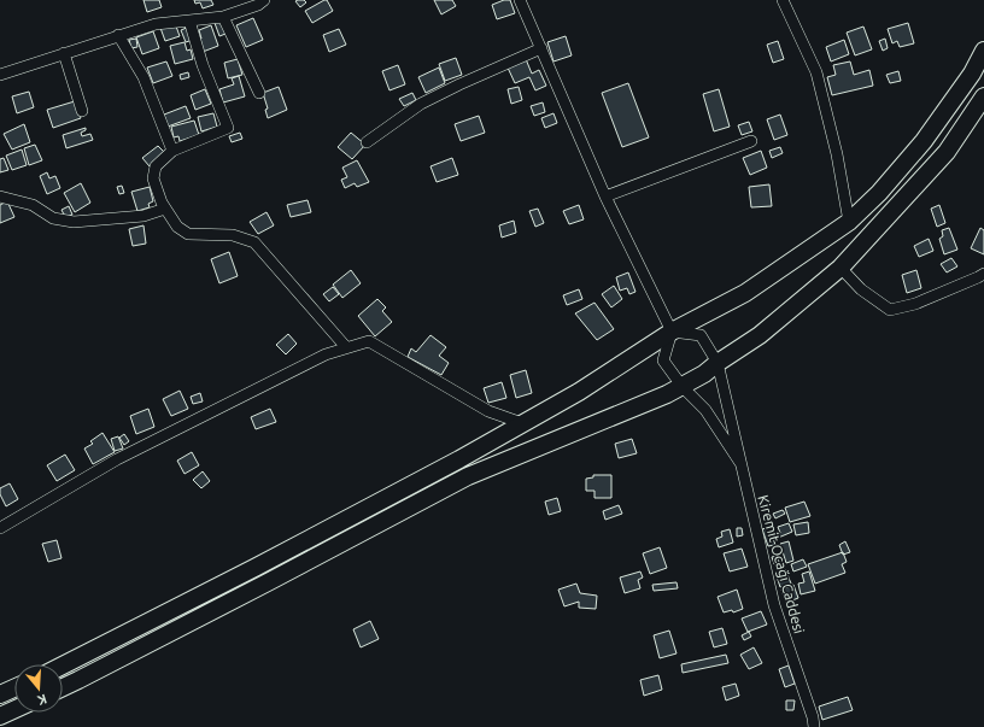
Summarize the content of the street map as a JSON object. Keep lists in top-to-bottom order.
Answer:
{
  "streets": {
    "street": ["Kiremit Ocağı Caddesi"]
  },
  "north": "bottom"
}
